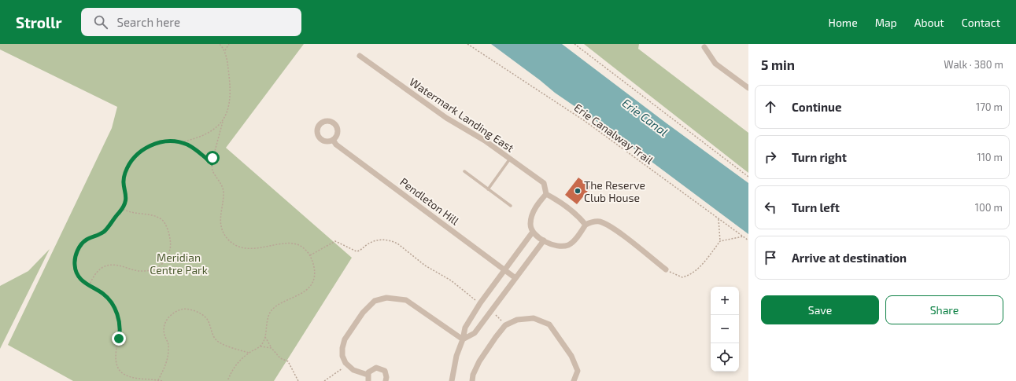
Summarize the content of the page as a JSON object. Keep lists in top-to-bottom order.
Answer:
{
  "streets": {
    "street": ["Watermark Landing East", "Pendleton Hill"],
    "path": ["Erie Canalway Trail"]
  },
  "water": ["Erie Canal"],
  "parks": ["Meridian Centre Park"],
  "places": ["The Reserve Club House"],
  "page": {
    "header": "Strollr",
    "search": "Search here",
    "nav": [
      "Home",
      "Map",
      "About",
      "Contact"
    ],
    "heading": ["5 min", "Walk · 380 m"],
    "list": [
      ["Continue", "170 m"],
      ["Turn right", "110 m"],
      ["Turn left", "100 m"],
      "Arrive at destination"
    ],
    "buttons": ["Save", "Share"],
    "map_buttons": ["+", "−"]
  }
}
